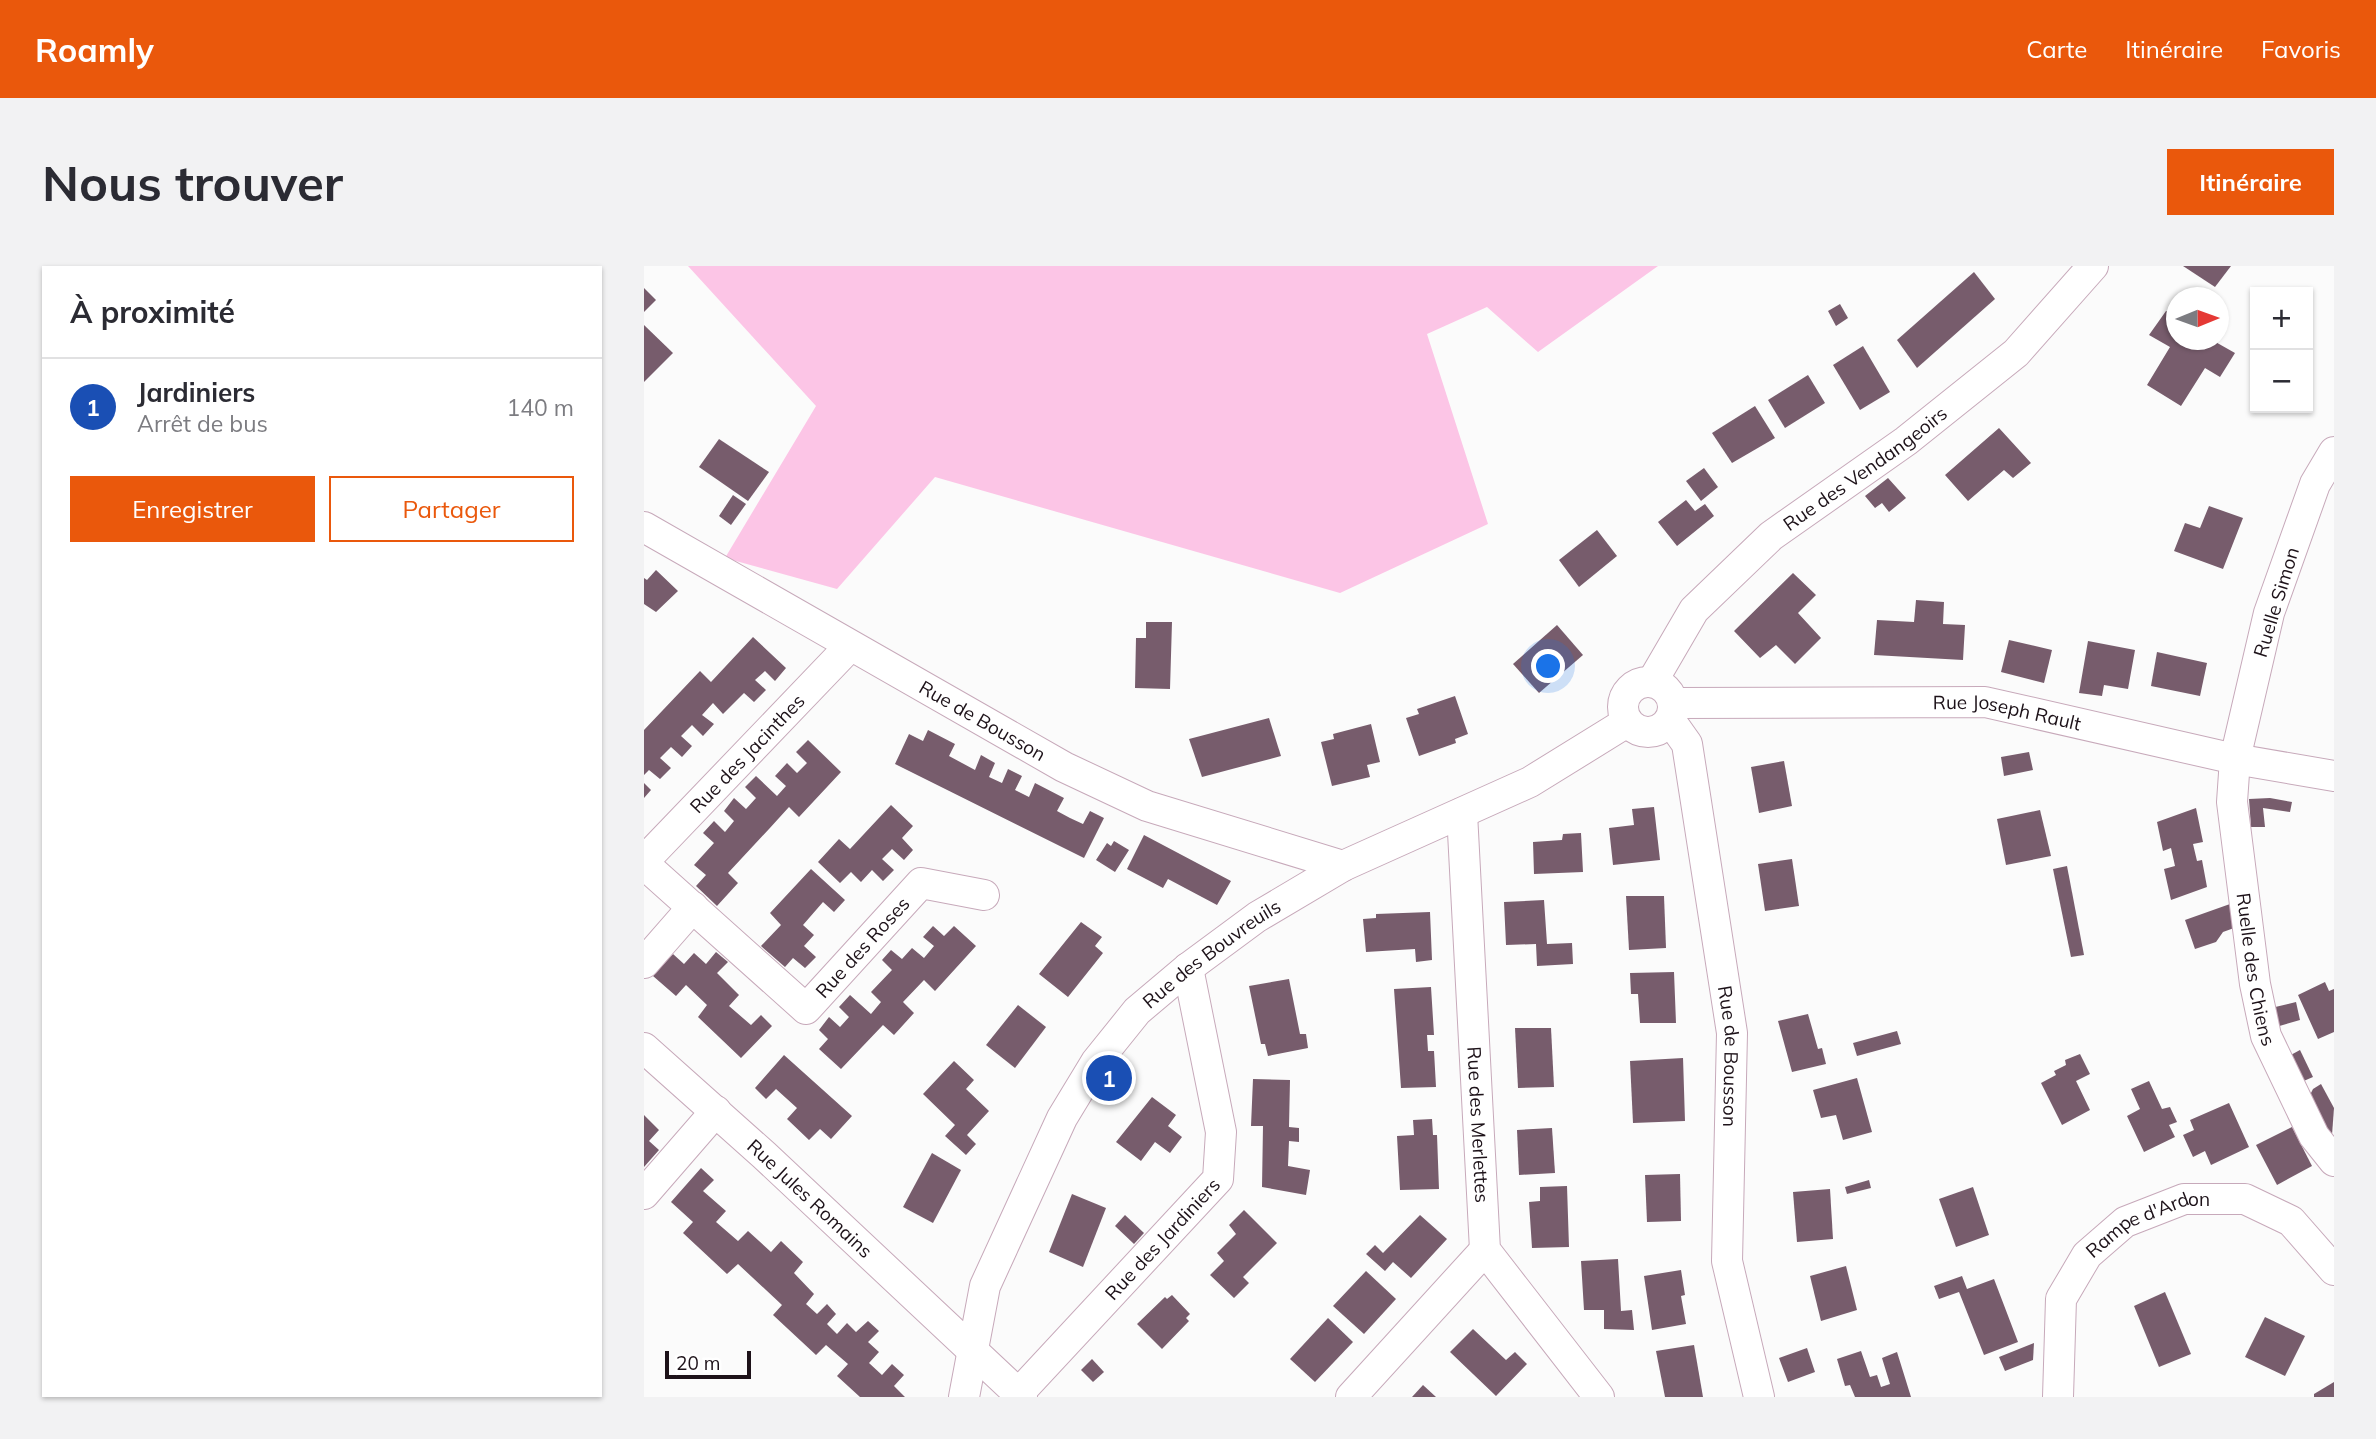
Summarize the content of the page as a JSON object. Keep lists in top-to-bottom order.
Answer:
{
  "streets": {
    "street": [
      "Rue des Vendangeoirs",
      "Ruelle Simon",
      "Rue Joseph Rault",
      "Rue de Bousson",
      "Rue des Jacinthes",
      "Rue des Roses",
      "Rue des Bouvreuils",
      "Ruelle des Chiens",
      "Rue des Merlettes",
      "Rue Jules Romains",
      "Rampe d'Ardon",
      "Rue des Jardiniers"
    ]
  },
  "crossings": [
    ["Rue des Vendangeoirs", "Rue Joseph Rault"],
    ["Rue des Vendangeoirs", "Rue de Bousson"],
    ["Rue des Vendangeoirs", "Rue des Bouvreuils"],
    ["Ruelle Simon", "Rue Joseph Rault"],
    ["Ruelle Simon", "Ruelle des Chiens"],
    ["Rue Joseph Rault", "Rue de Bousson"],
    ["Rue Joseph Rault", "Rue des Bouvreuils"],
    ["Rue Joseph Rault", "Ruelle des Chiens"],
    ["Rue de Bousson", "Rue des Jacinthes"],
    ["Rue de Bousson", "Rue des Bouvreuils"],
    ["Rue des Jacinthes", "Rue des Roses"],
    ["Rue des Bouvreuils", "Rue des Merlettes"],
    ["Rue des Bouvreuils", "Rue Jules Romains"],
    ["Rue des Bouvreuils", "Rue des Jardiniers"],
    ["Rue Jules Romains", "Rue des Jardiniers"]
  ],
  "scale_bar": "20 m",
  "north": "right",
  "page": {
    "header": "Roamly",
    "nav": ["Carte", "Itinéraire", "Favoris"],
    "buttons": [
      "Itinéraire",
      ["Enregistrer", "Partager"]
    ],
    "title": "Nous trouver",
    "heading": "À proximité",
    "map_buttons": ["+", "−"],
    "list": [
      {
        "mark": "1",
        "name": "Jardiniers",
        "note": "Arrêt de bus",
        "value": "140 m"
      }
    ],
    "pins": "1",
    "scale": "20 m"
  }
}
